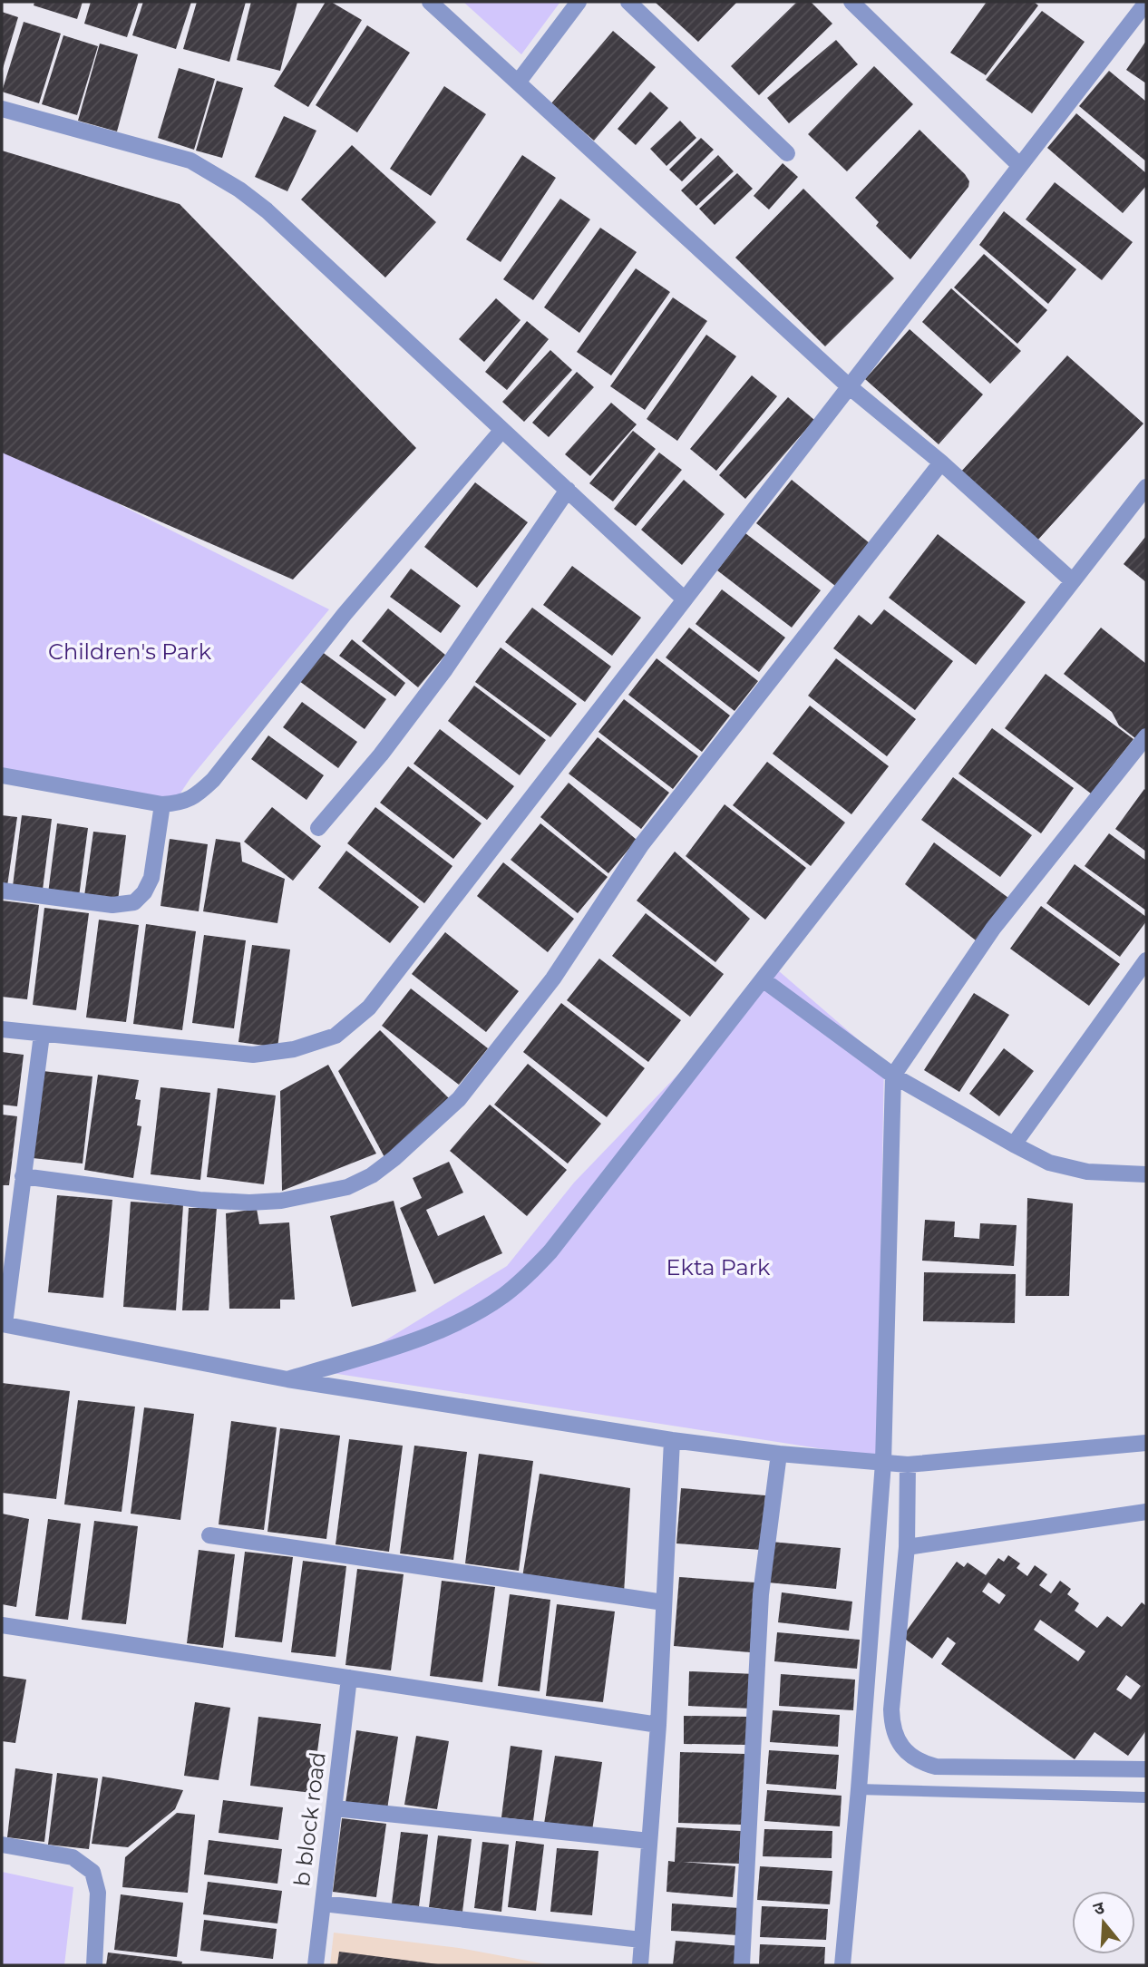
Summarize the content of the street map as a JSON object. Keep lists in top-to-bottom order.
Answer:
{
  "streets": {
    "street": ["b block road"]
  },
  "parks": ["Children's Park", "Ekta Park"],
  "north": "top"
}
